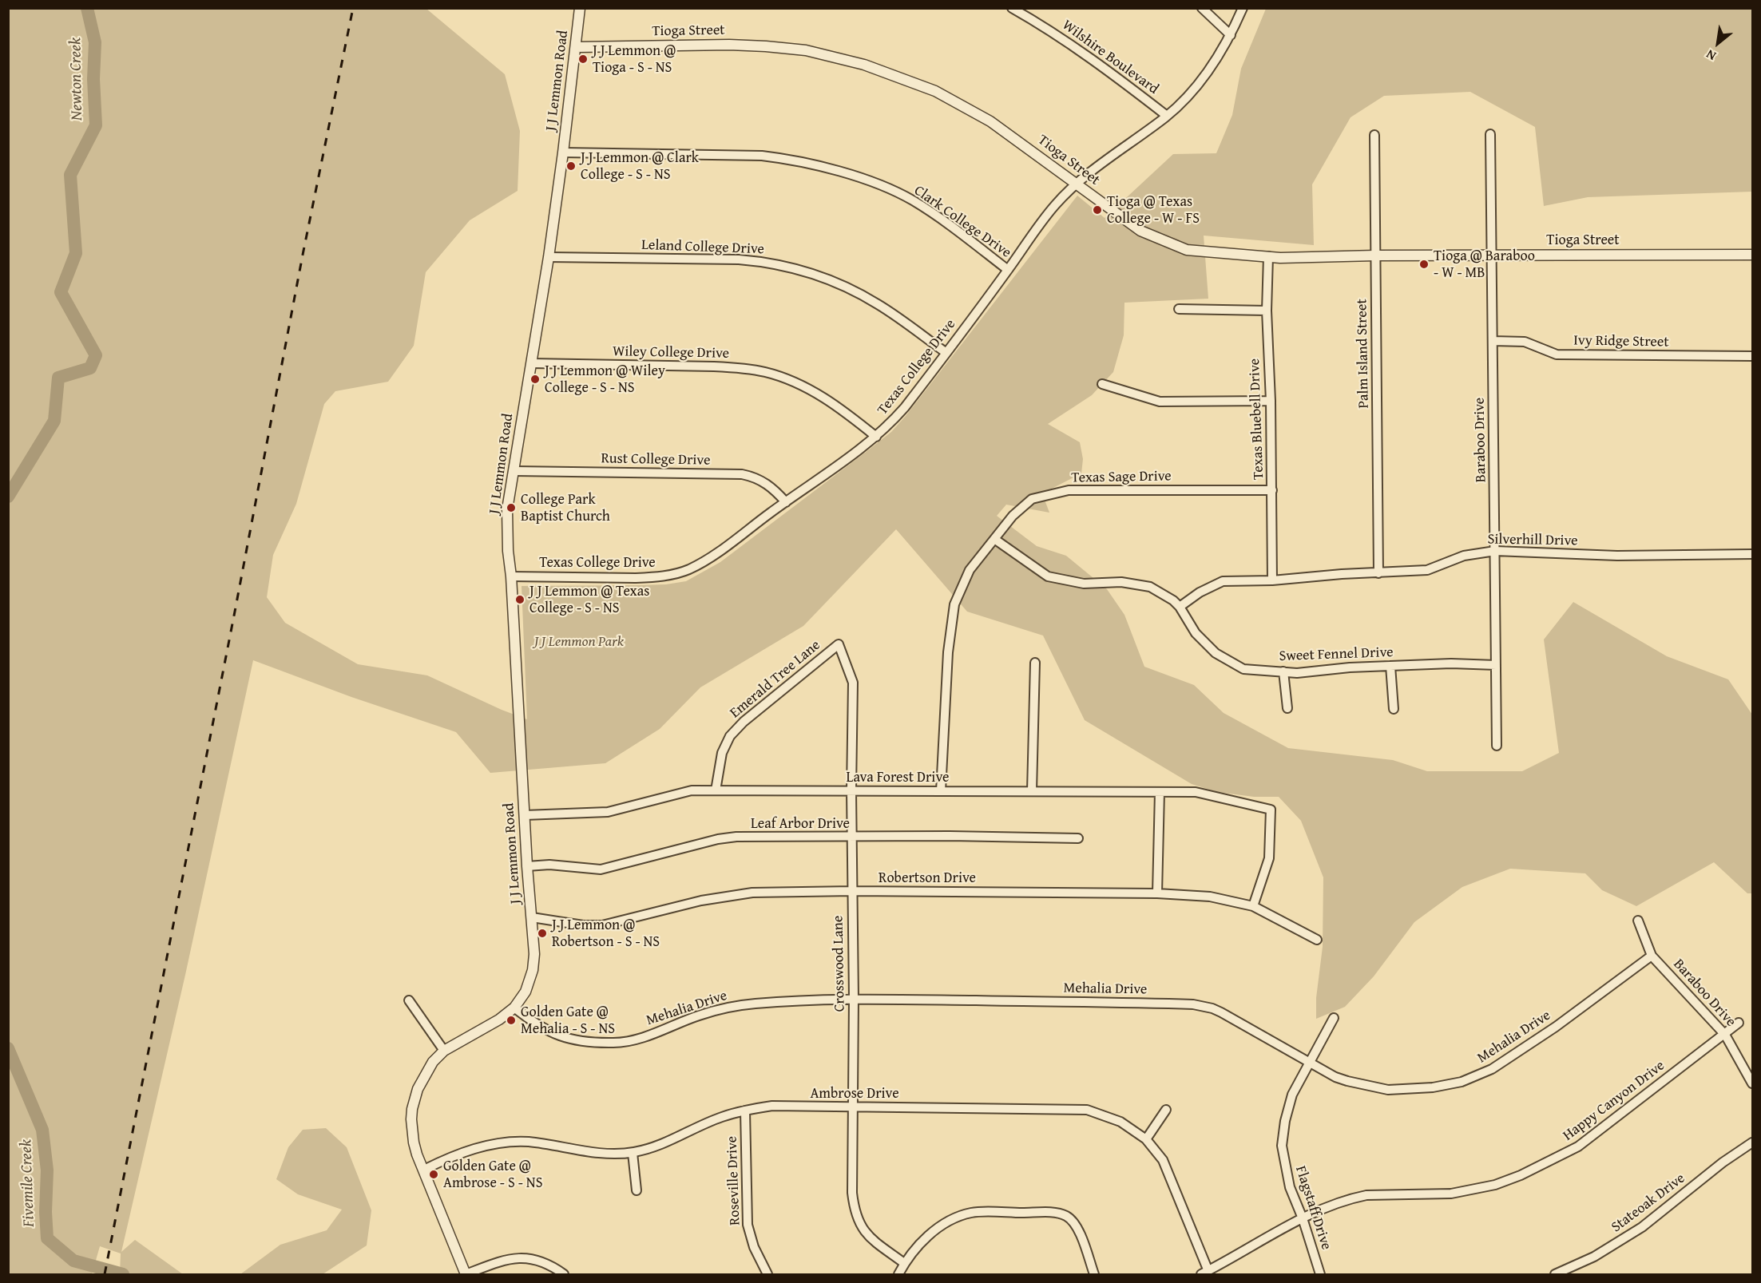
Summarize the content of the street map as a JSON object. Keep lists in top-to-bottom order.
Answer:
{
  "streets": {
    "street": [
      "Tioga Street",
      "Wilshire Boulevard",
      "J J Lemmon Road",
      "Clark College Drive",
      "Leland College Drive",
      "Ivy Ridge Street",
      "Wiley College Drive",
      "Palm Island Street",
      "Texas College Drive",
      "Texas Bluebell Drive",
      "Baraboo Drive",
      "Rust College Drive",
      "Texas Sage Drive",
      "Silverhill Drive",
      "Sweet Fennel Drive",
      "Emerald Tree Lane",
      "Lava Forest Drive",
      "Leaf Arbor Drive",
      "Robertson Drive",
      "Crosswood Lane",
      "Mehalia Drive",
      "Ambrose Drive",
      "Happy Canyon Drive",
      "Roseville Drive",
      "Stateoak Drive",
      "Flagstaff Drive"
    ]
  },
  "crossings": [
    ["Tioga Street", "J J Lemmon Road"],
    ["Tioga Street", "Palm Island Street"],
    ["Tioga Street", "Texas College Drive"],
    ["Tioga Street", "Texas Bluebell Drive"],
    ["Tioga Street", "Baraboo Drive"],
    ["Wilshire Boulevard", "Texas College Drive"],
    ["J J Lemmon Road", "Clark College Drive"],
    ["J J Lemmon Road", "Leland College Drive"],
    ["J J Lemmon Road", "Wiley College Drive"],
    ["J J Lemmon Road", "Texas College Drive"],
    ["J J Lemmon Road", "Rust College Drive"],
    ["J J Lemmon Road", "Lava Forest Drive"],
    ["J J Lemmon Road", "Leaf Arbor Drive"],
    ["J J Lemmon Road", "Robertson Drive"],
    ["J J Lemmon Road", "Mehalia Drive"],
    ["Clark College Drive", "Texas College Drive"],
    ["Leland College Drive", "Texas College Drive"],
    ["Ivy Ridge Street", "Baraboo Drive"],
    ["Wiley College Drive", "Texas College Drive"],
    ["Palm Island Street", "Silverhill Drive"],
    ["Texas College Drive", "Rust College Drive"],
    ["Texas Bluebell Drive", "Texas Sage Drive"],
    ["Texas Bluebell Drive", "Silverhill Drive"],
    ["Baraboo Drive", "Silverhill Drive"],
    ["Baraboo Drive", "Sweet Fennel Drive"],
    ["Baraboo Drive", "Mehalia Drive"],
    ["Baraboo Drive", "Happy Canyon Drive"],
    ["Texas Sage Drive", "Sweet Fennel Drive"],
    ["Texas Sage Drive", "Lava Forest Drive"],
    ["Silverhill Drive", "Sweet Fennel Drive"],
    ["Emerald Tree Lane", "Lava Forest Drive"],
    ["Emerald Tree Lane", "Crosswood Lane"],
    ["Lava Forest Drive", "Robertson Drive"],
    ["Lava Forest Drive", "Crosswood Lane"],
    ["Leaf Arbor Drive", "Crosswood Lane"],
    ["Robertson Drive", "Crosswood Lane"],
    ["Crosswood Lane", "Mehalia Drive"],
    ["Crosswood Lane", "Ambrose Drive"],
    ["Mehalia Drive", "Flagstaff Drive"],
    ["Ambrose Drive", "Happy Canyon Drive"],
    ["Ambrose Drive", "Roseville Drive"],
    ["Happy Canyon Drive", "Flagstaff Drive"]
  ],
  "water": ["Newton Creek", "Fivemile Creek"],
  "parks": ["J J Lemmon Park"],
  "places": [
    "J J Lemmon @ Tioga - S - NS",
    "J J Lemmon @ Clark College - S - NS",
    "Tioga @ Texas College - W - FS",
    "Tioga @ Baraboo - W - MB",
    "J J Lemmon @ Wiley College - S - NS",
    "College Park Baptist Church",
    "J J Lemmon @ Texas College - S - NS",
    "J J Lemmon @ Robertson - S - NS",
    "Golden Gate @ Mehalia - S - NS",
    "Golden Gate @ Ambrose - S - NS"
  ],
  "north": "bottom left"
}
